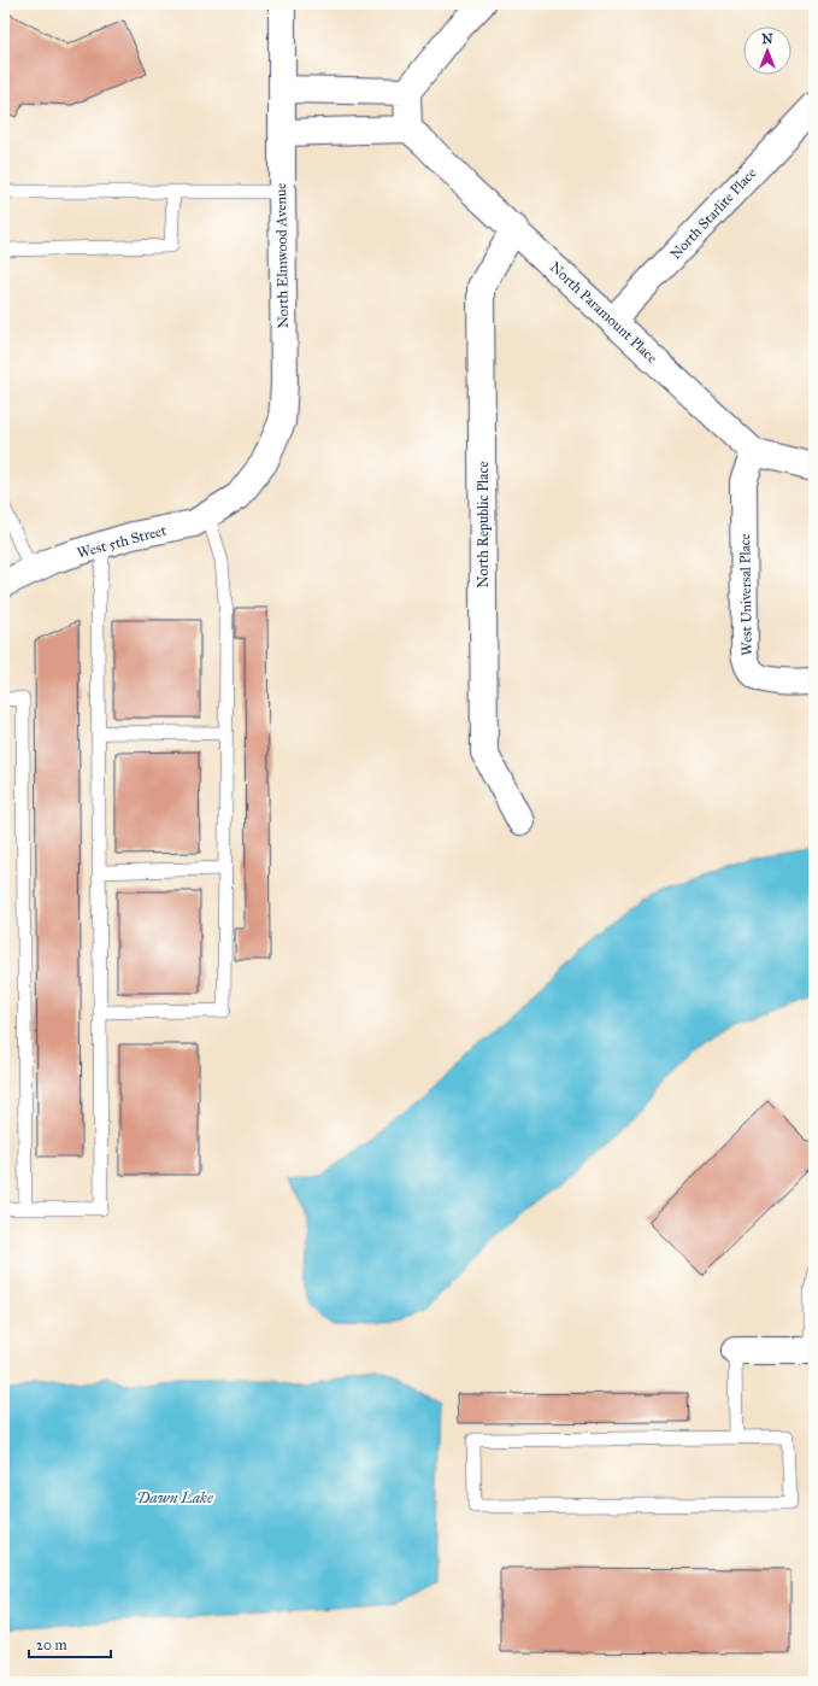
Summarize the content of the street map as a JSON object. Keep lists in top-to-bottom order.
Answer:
{
  "streets": {
    "street": [
      "North Starlite Place",
      "North Elmwood Avenue",
      "North Paramount Place",
      "North Republic Place",
      "West 5th Street",
      "West Universal Place"
    ]
  },
  "crossings": [
    ["North Starlite Place", "North Paramount Place"],
    ["North Elmwood Avenue", "West 5th Street"],
    ["North Paramount Place", "North Republic Place"],
    ["North Paramount Place", "West Universal Place"]
  ],
  "water": ["Dawn Lake"],
  "scale_bar": "20 m",
  "north": "top"
}
